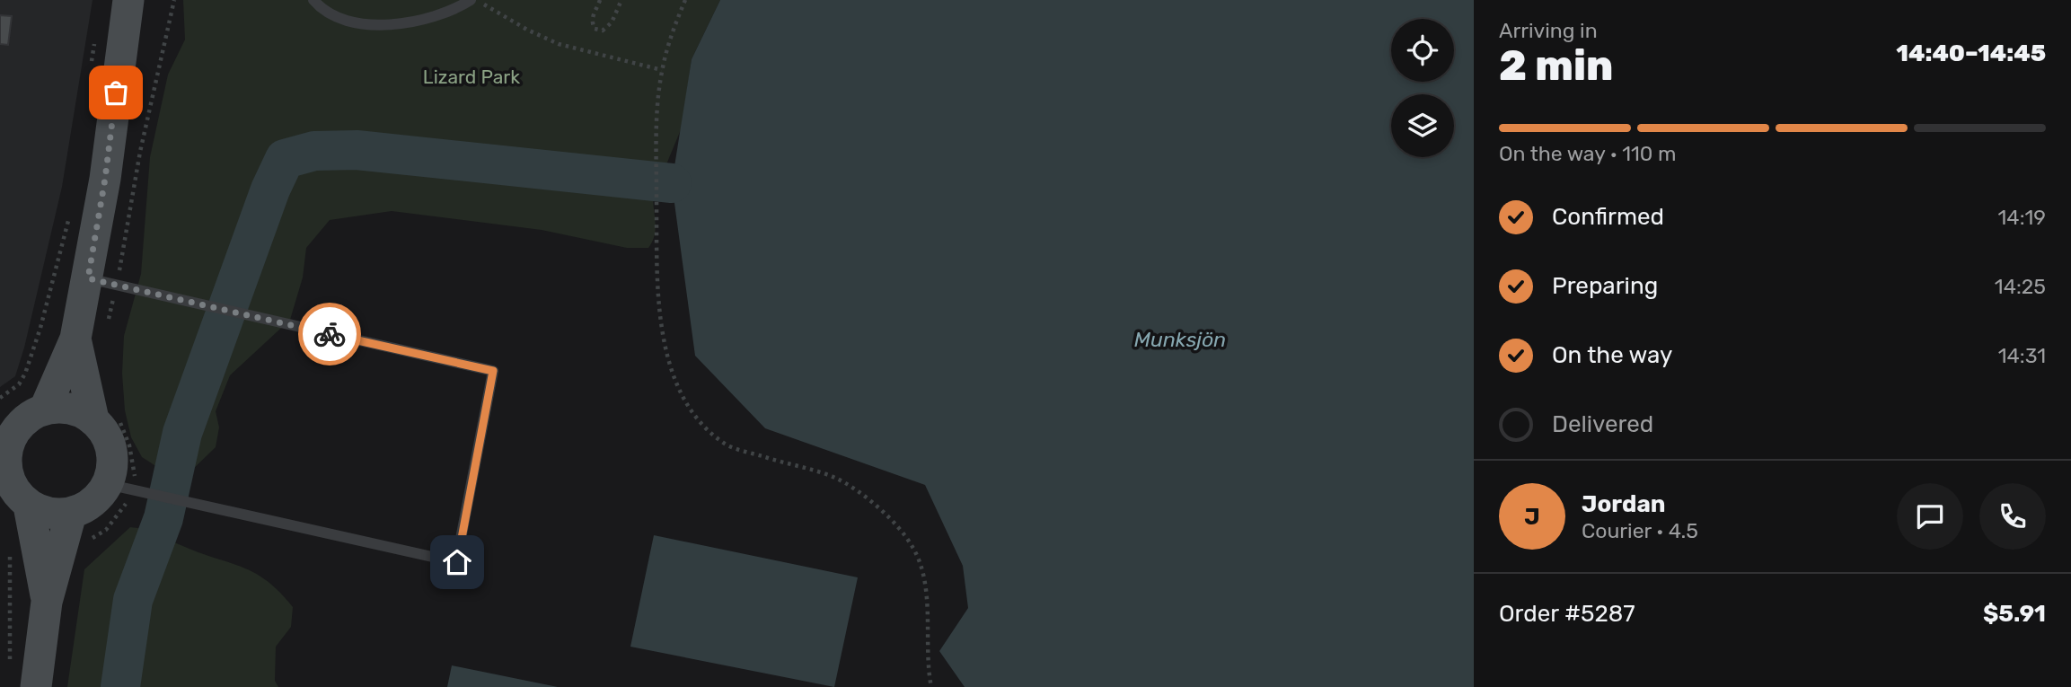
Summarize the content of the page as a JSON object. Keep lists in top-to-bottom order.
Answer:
{
  "water": ["Munksjön"],
  "parks": ["Lizard Park"],
  "page": {
    "heading": ["2 min", "Arriving in", "14:40–14:45"],
    "panel": [
      "Jordan",
      "Courier · 4.5",
      "Order #5287",
      "$5.91"
    ],
    "bar": "On the way · 110 m",
    "list": [
      ["Confirmed", "14:19"],
      ["Preparing", "14:25"],
      ["On the way", "14:31"],
      "Delivered"
    ],
    "round": "J"
  }
}
